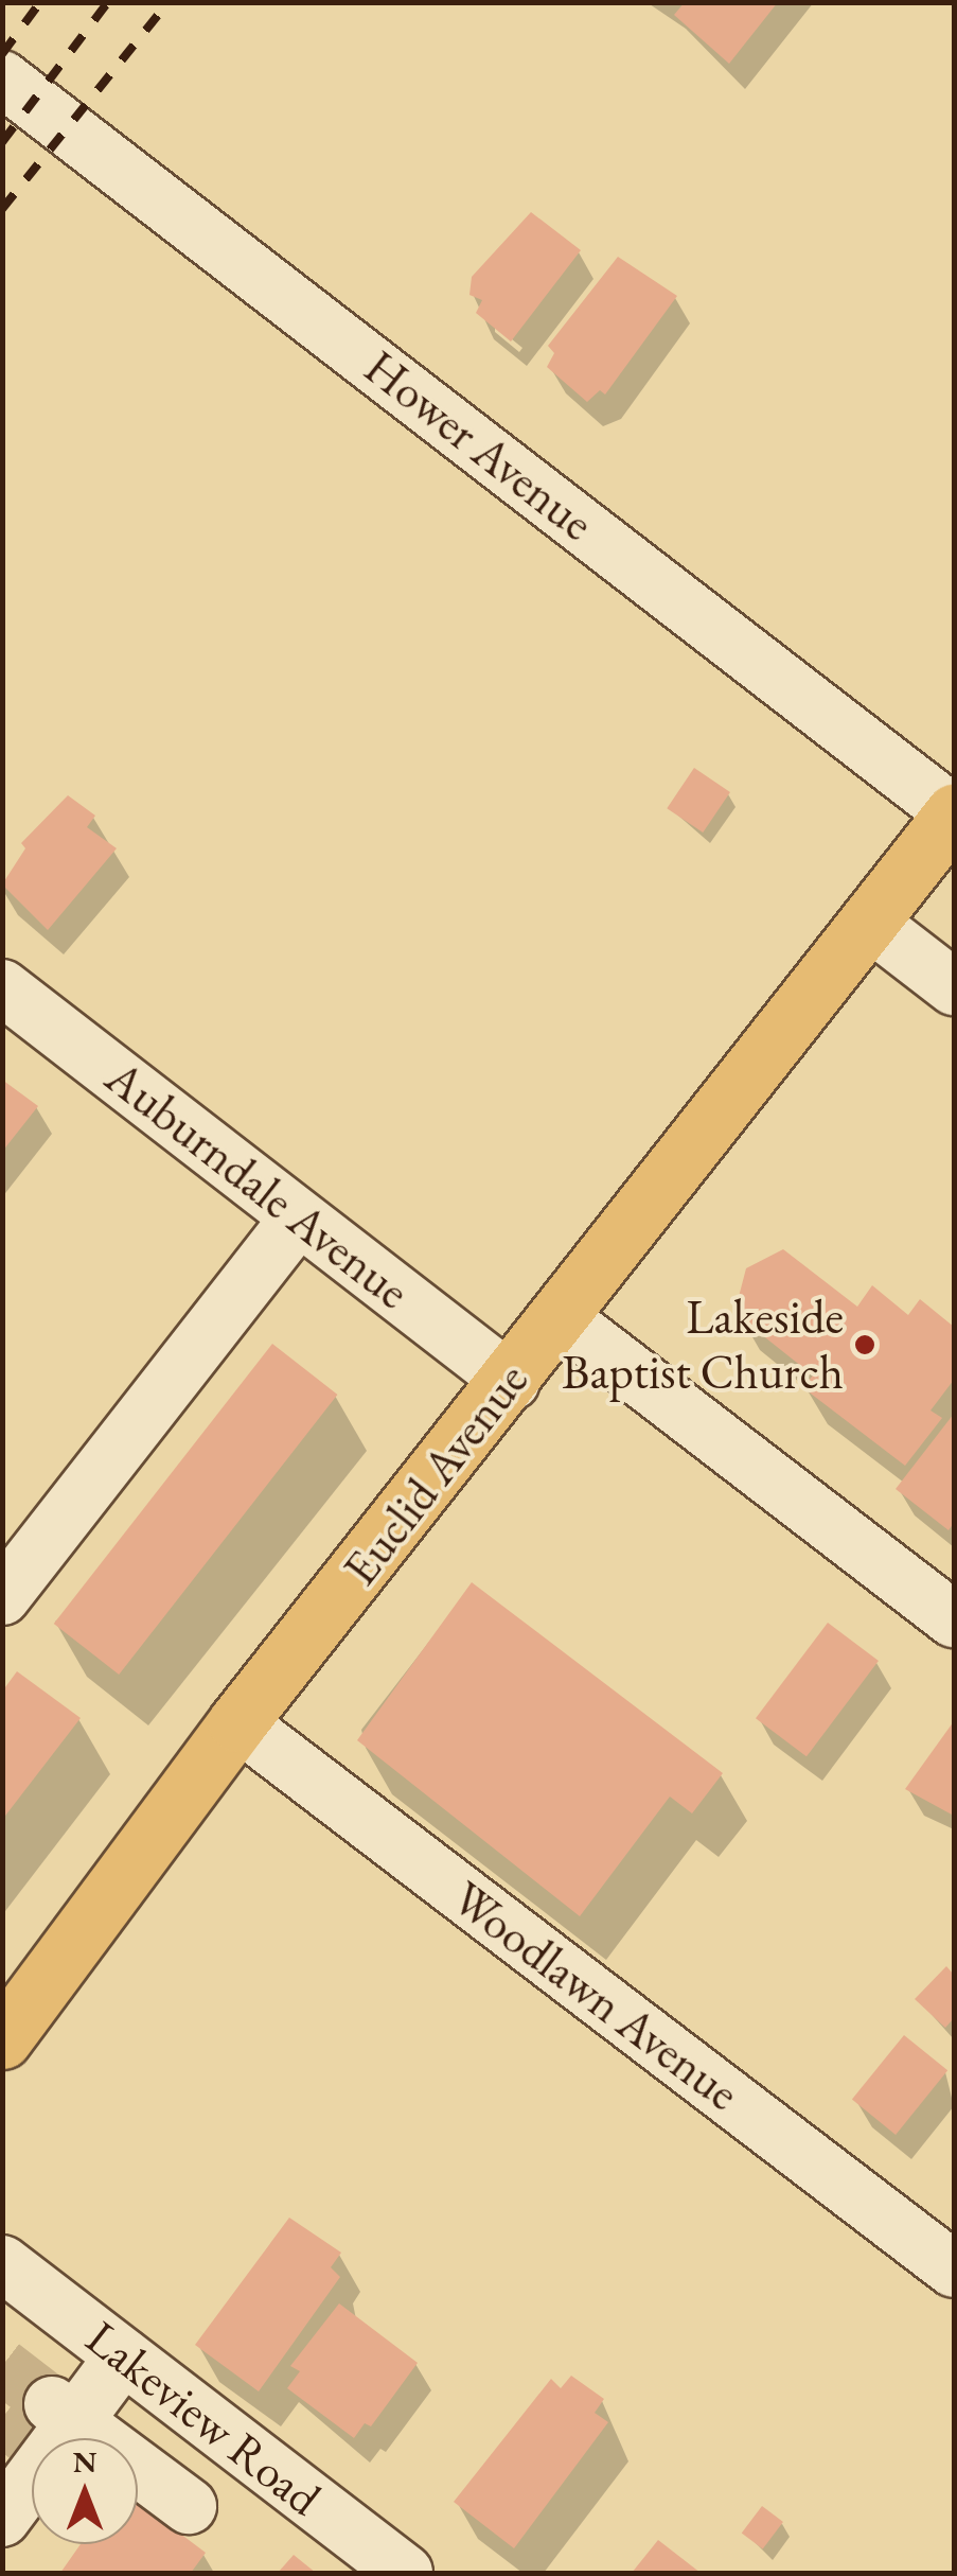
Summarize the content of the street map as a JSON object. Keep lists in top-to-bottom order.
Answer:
{
  "streets": {
    "main road": ["Euclid Avenue"],
    "street": [
      "Hower Avenue",
      "Auburndale Avenue",
      "Woodlawn Avenue",
      "Lakeview Road"
    ]
  },
  "crossings": [
    ["Hower Avenue", "Euclid Avenue"],
    ["Auburndale Avenue", "Euclid Avenue"],
    ["Euclid Avenue", "Woodlawn Avenue"]
  ],
  "places": ["Lakeside Baptist Church"],
  "north": "top"
}
